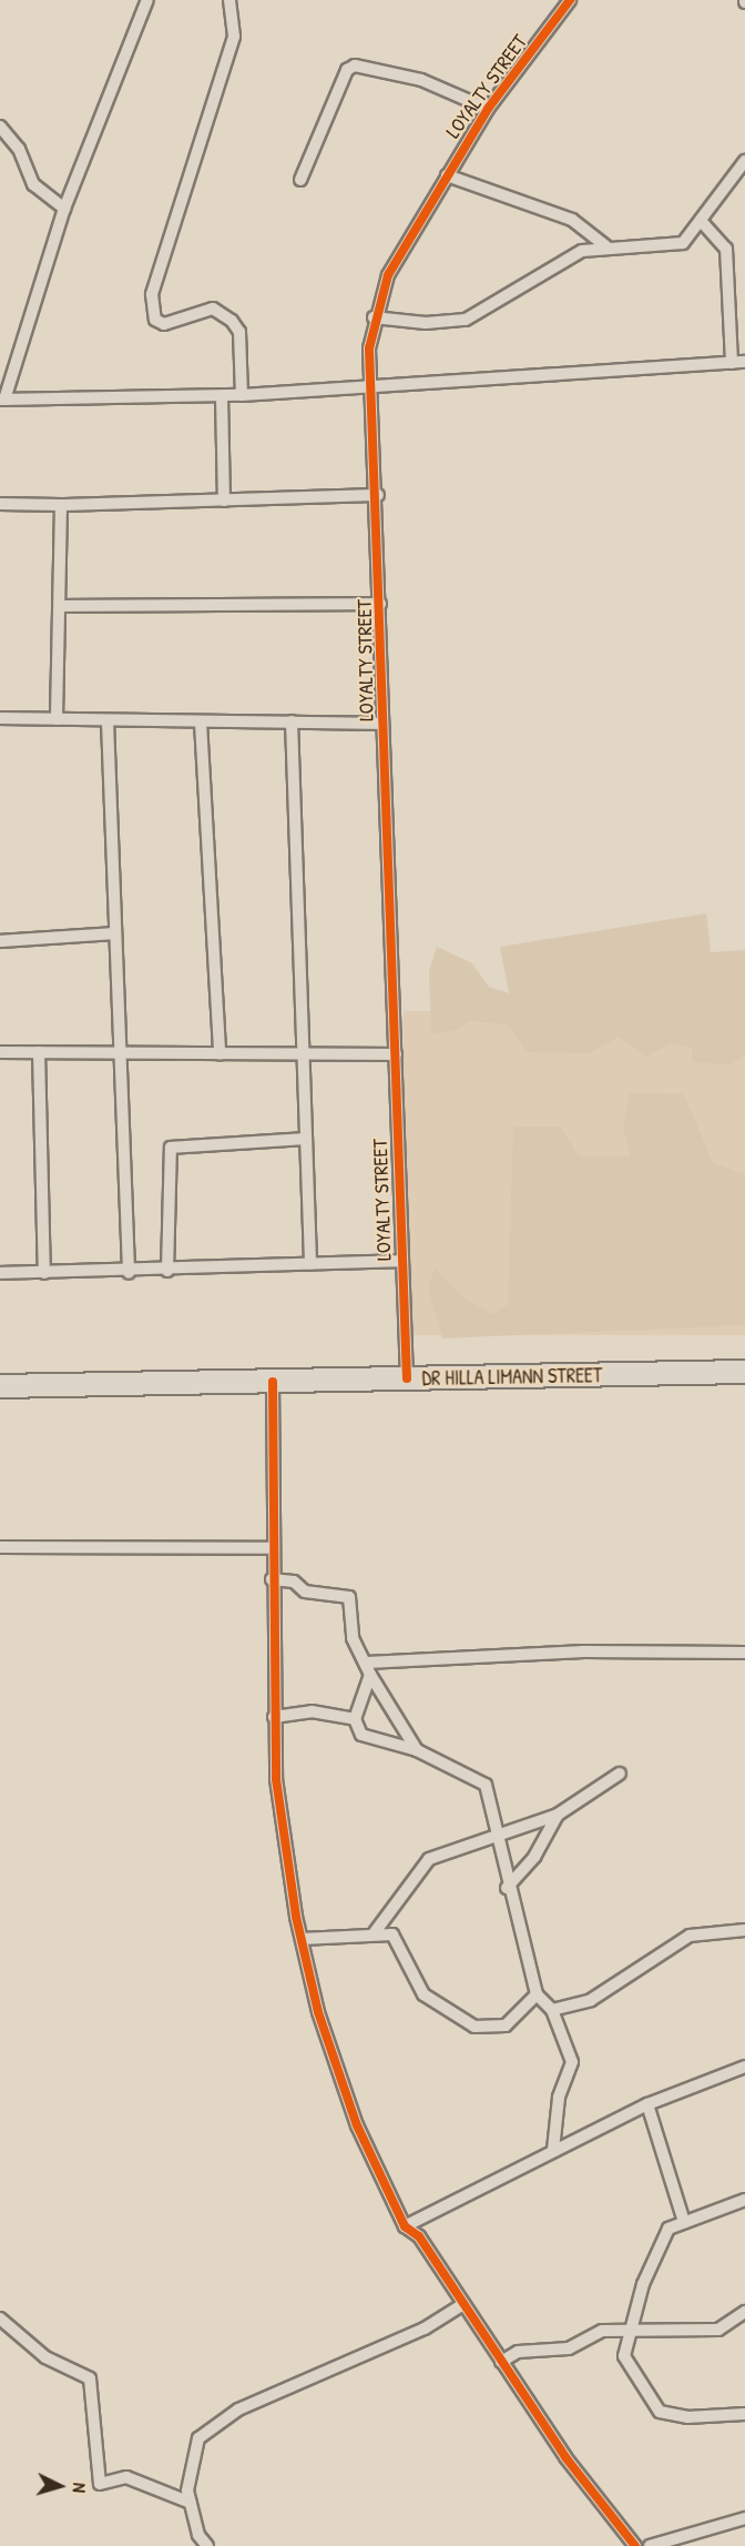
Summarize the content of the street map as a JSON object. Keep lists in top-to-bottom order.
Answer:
{
  "streets": {
    "highway": ["DR HILLA LIMANN STREET"],
    "street": ["LOYALTY STREET"]
  },
  "crossings": [
    ["LOYALTY STREET", "DR HILLA LIMANN STREET"]
  ],
  "north": "right"
}
